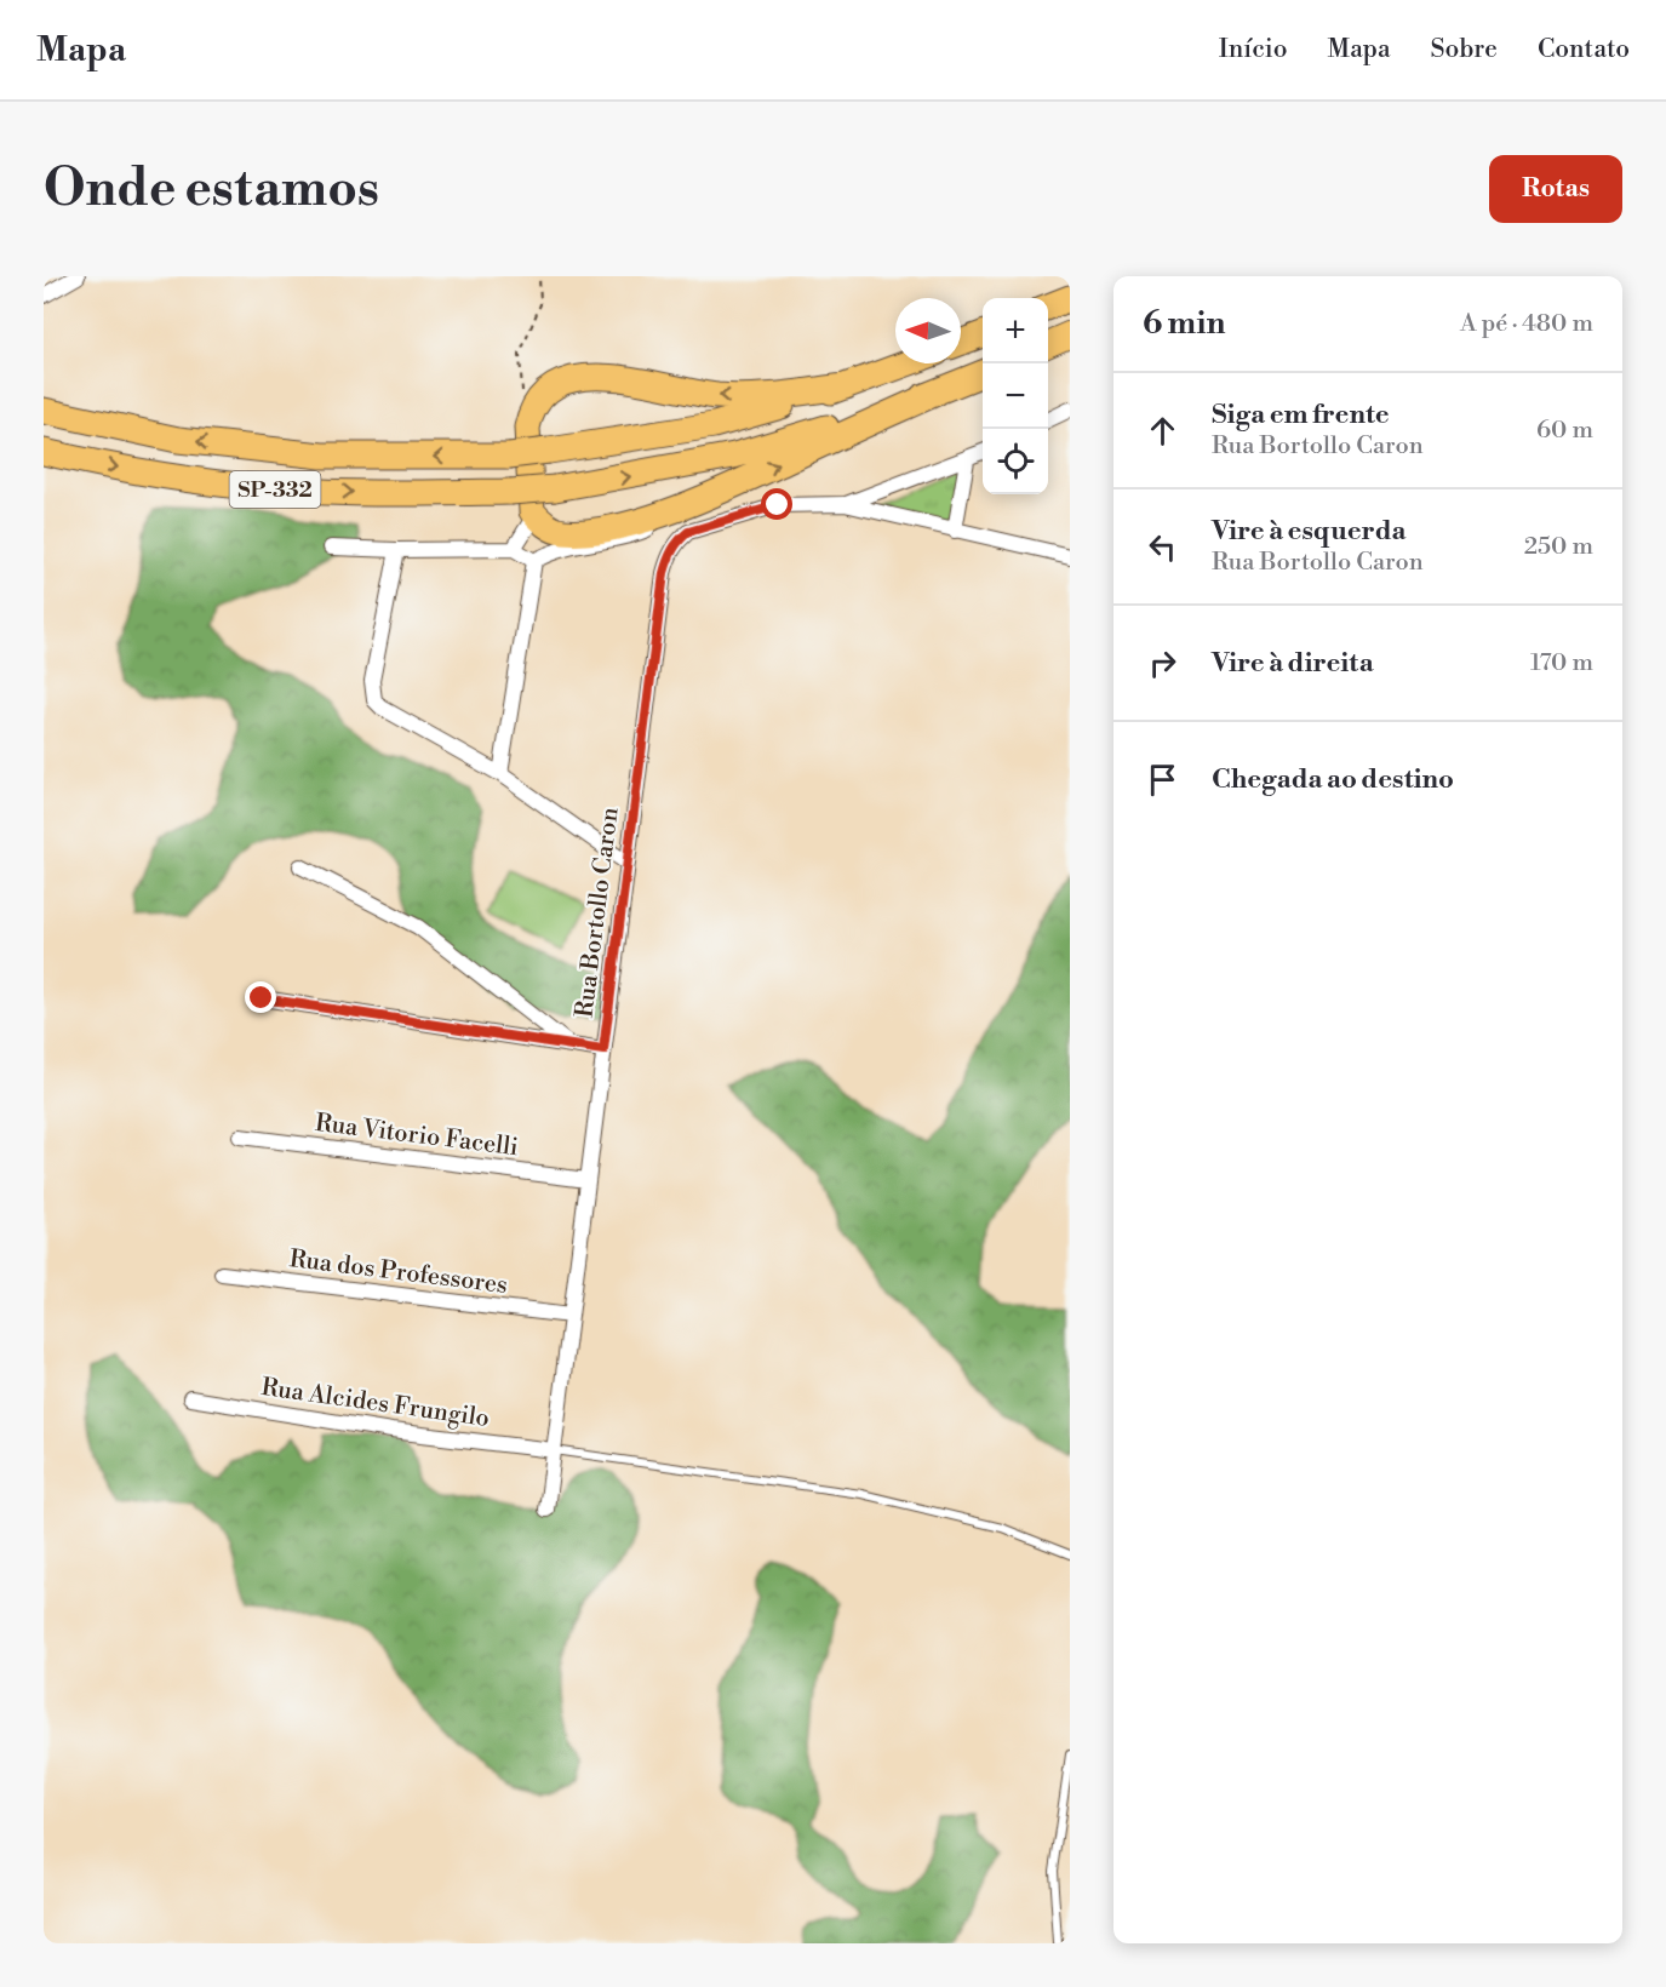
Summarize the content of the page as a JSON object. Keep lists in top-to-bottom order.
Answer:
{
  "streets": {
    "highway": ["SP-332"],
    "street": [
      "Rua Bortollo Caron",
      "Rua Vitorio Facelli",
      "Rua dos Professores",
      "Rua Alcides Frungilo"
    ]
  },
  "crossings": [
    ["Rua Bortollo Caron", "Rua Vitorio Facelli"],
    ["Rua Bortollo Caron", "Rua dos Professores"],
    ["Rua Bortollo Caron", "Rua Alcides Frungilo"]
  ],
  "north": "left",
  "page": {
    "header": "Mapa",
    "nav": [
      "Início",
      "Mapa",
      "Sobre",
      "Contato"
    ],
    "buttons": "Rotas",
    "title": "Onde estamos",
    "heading": ["6 min", "A pé · 480 m"],
    "map_buttons": ["+", "−"],
    "list": [
      ["Siga em frente", "Rua Bortollo Caron", "60 m"],
      ["Vire à esquerda", "Rua Bortollo Caron", "250 m"],
      ["Vire à direita", "170 m"],
      "Chegada ao destino"
    ]
  }
}
